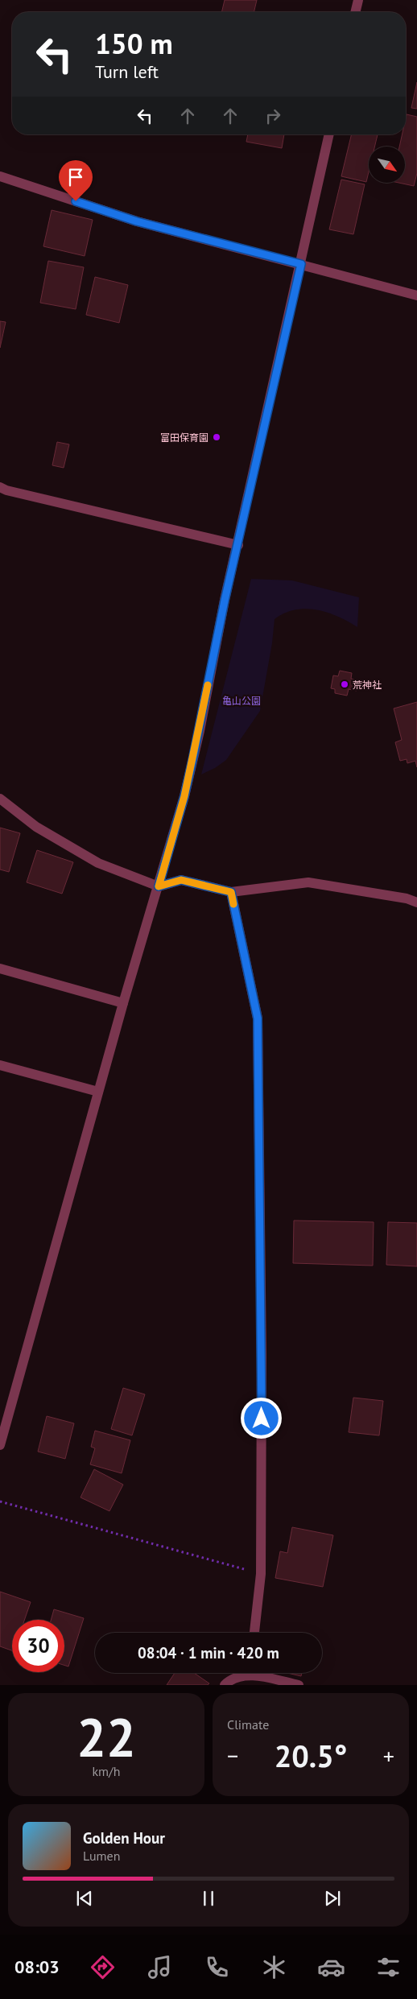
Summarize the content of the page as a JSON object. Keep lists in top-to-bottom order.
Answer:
{
  "parks": ["亀山公園"],
  "places": ["富田保育園", "荒神社"],
  "north": "bottom right",
  "page": {
    "turn": ["150 m", "Turn left"],
    "limit": "30",
    "trip": "08:04 · 1 min · 420 m",
    "tile": [
      ["22", "km/h"],
      "Climate"
    ],
    "heat": ["−", "20.5°", "+"],
    "song": ["Golden Hour", "Lumen"],
    "tabs": "08:03"
  }
}
